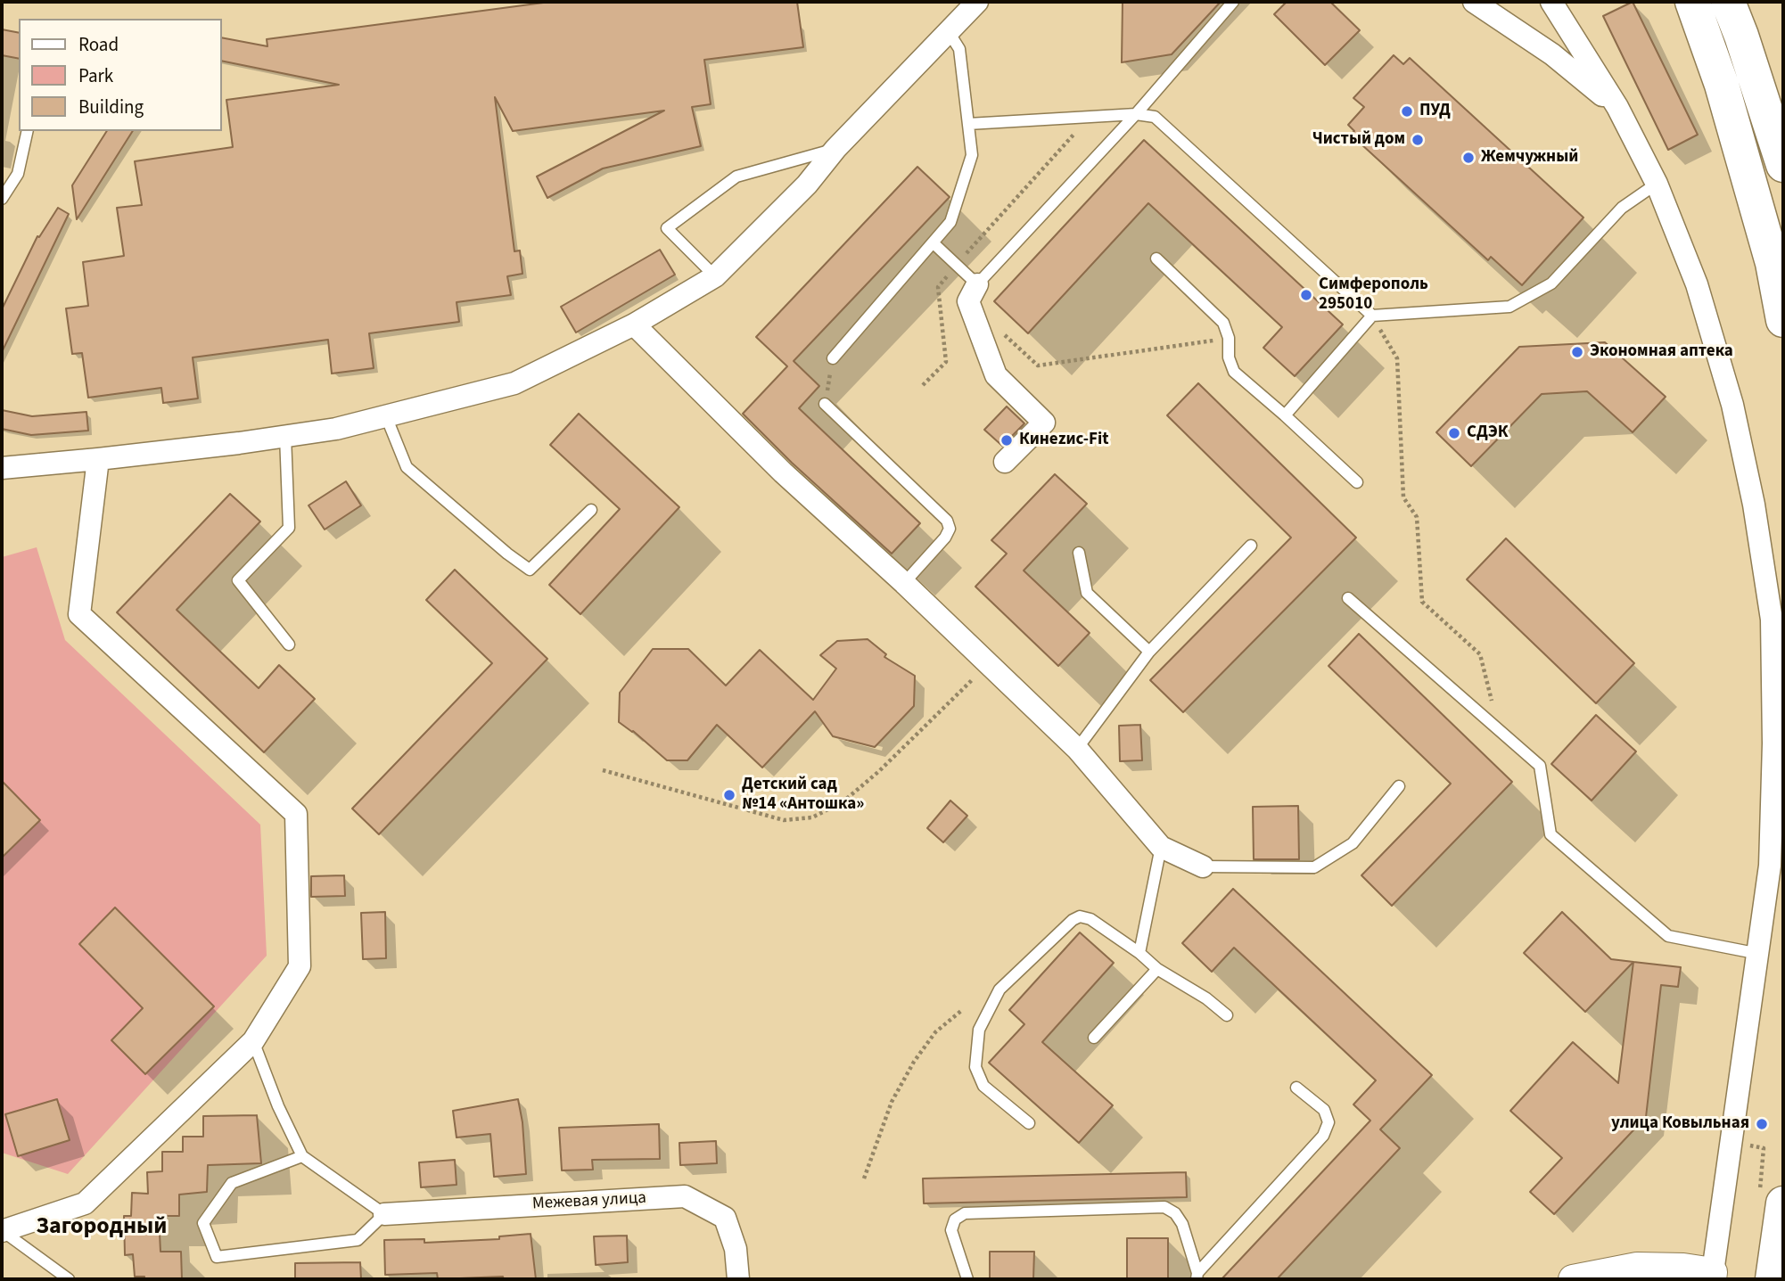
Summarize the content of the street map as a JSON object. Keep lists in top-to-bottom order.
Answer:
{
  "streets": {
    "street": ["Межевая улица"]
  },
  "districts": ["Загородный"],
  "places": [
    "ПУД",
    "Чистый дом",
    "Жемчужный",
    "Симферополь 295010",
    "Экономная аптека",
    "СДЭК",
    "Кинеzис-Fit",
    "Детский сад №14 «Антошка»",
    "улица Ковыльная"
  ],
  "legend": ["Road", "Park", "Building"]
}
